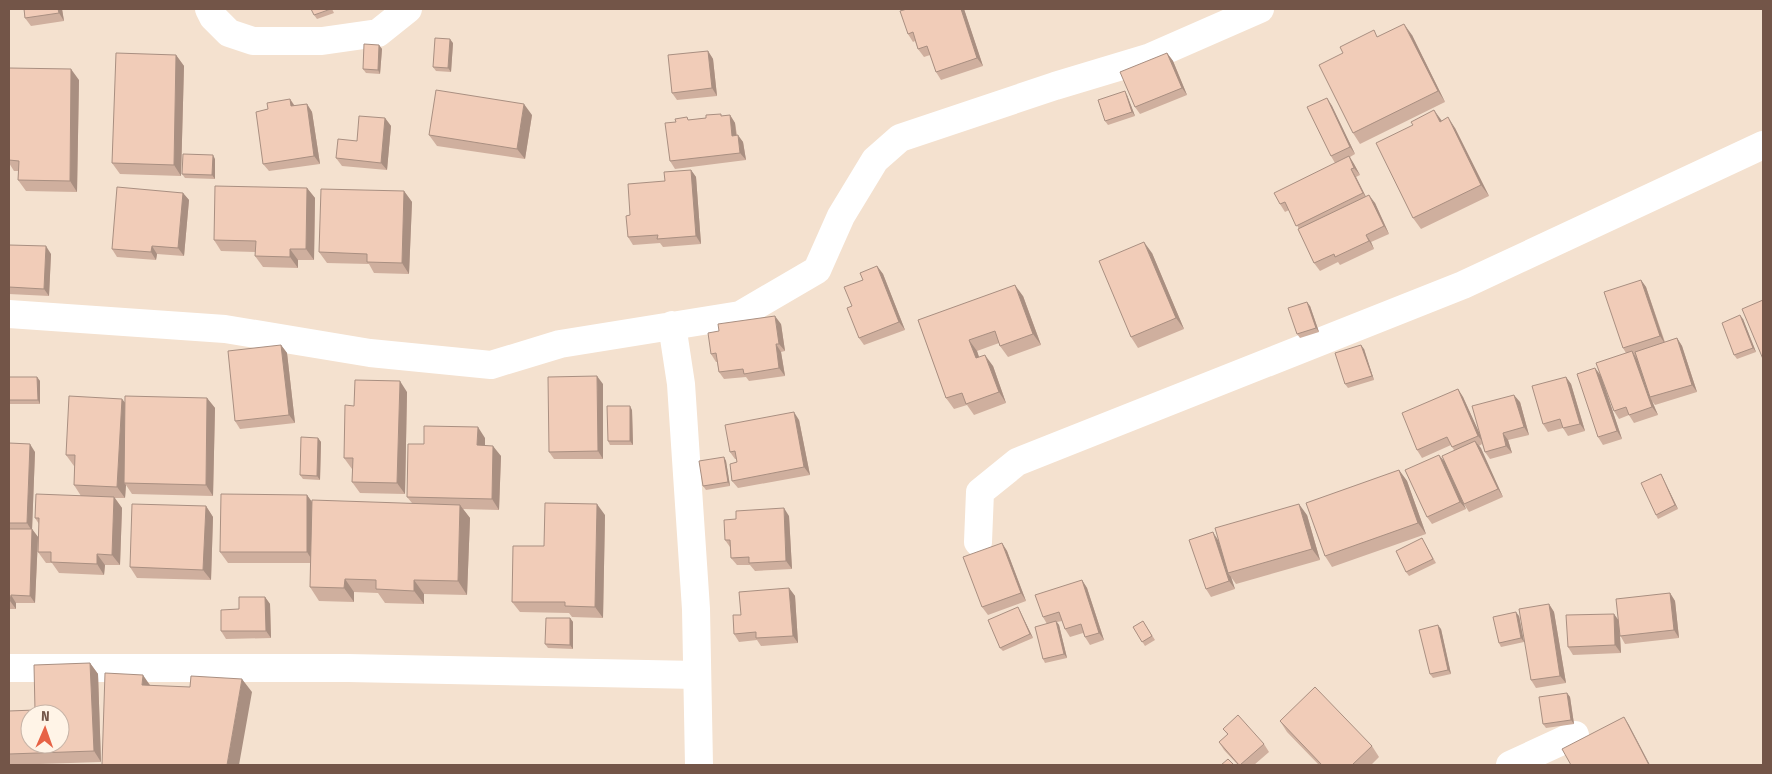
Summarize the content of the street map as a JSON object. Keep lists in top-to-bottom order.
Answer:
{
  "north": "top"
}
